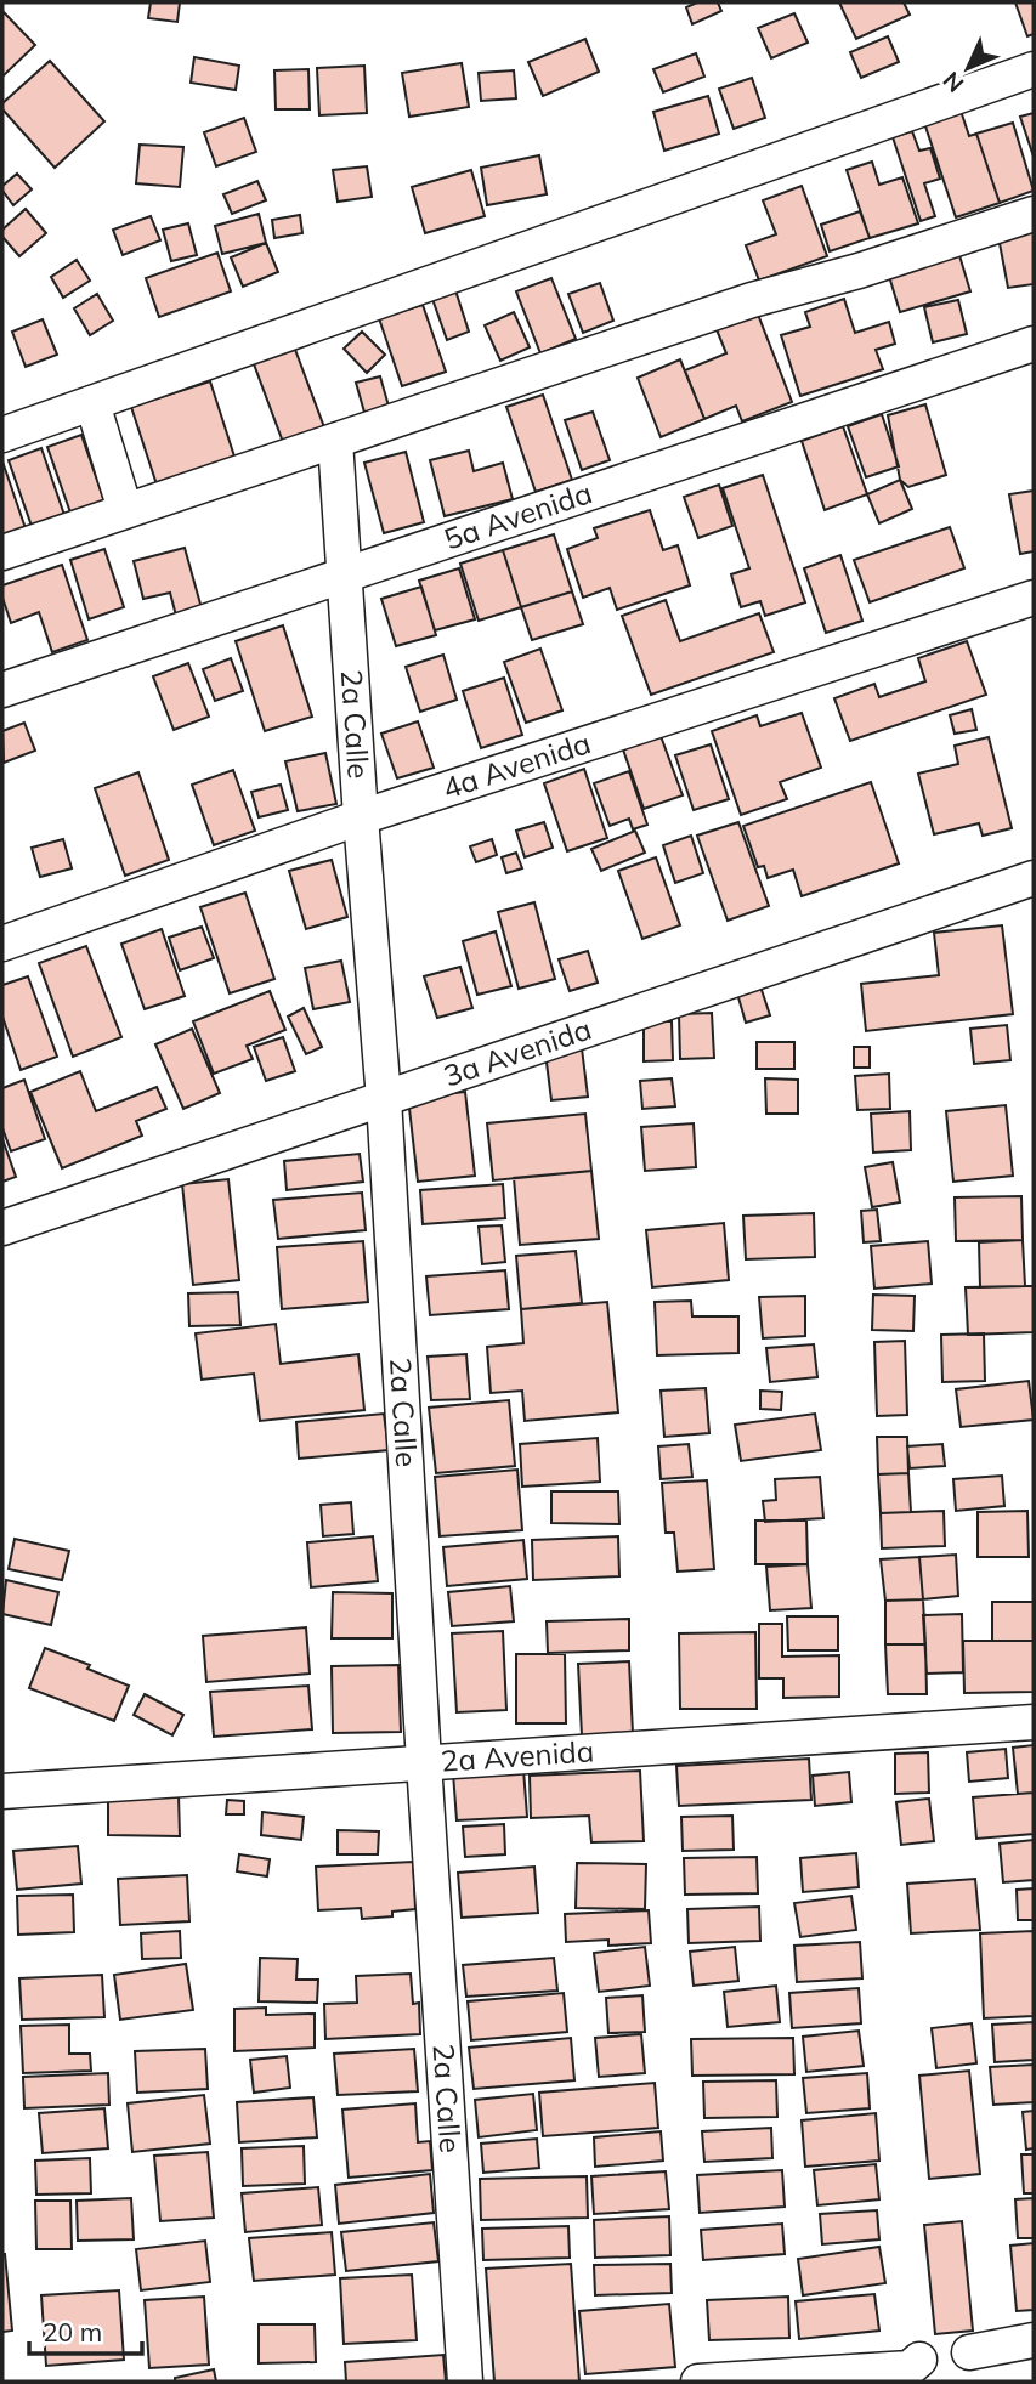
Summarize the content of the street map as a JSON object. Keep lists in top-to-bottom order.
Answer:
{
  "streets": {
    "street": [
      "5a Avenida",
      "2a Calle",
      "4a Avenida",
      "3a Avenida",
      "2a Avenida"
    ]
  },
  "crossings": [
    ["5a Avenida", "2a Calle"],
    ["2a Calle", "4a Avenida"],
    ["2a Calle", "3a Avenida"],
    ["2a Calle", "2a Avenida"]
  ],
  "scale_bar": "20 m",
  "north": "bottom left"
}
